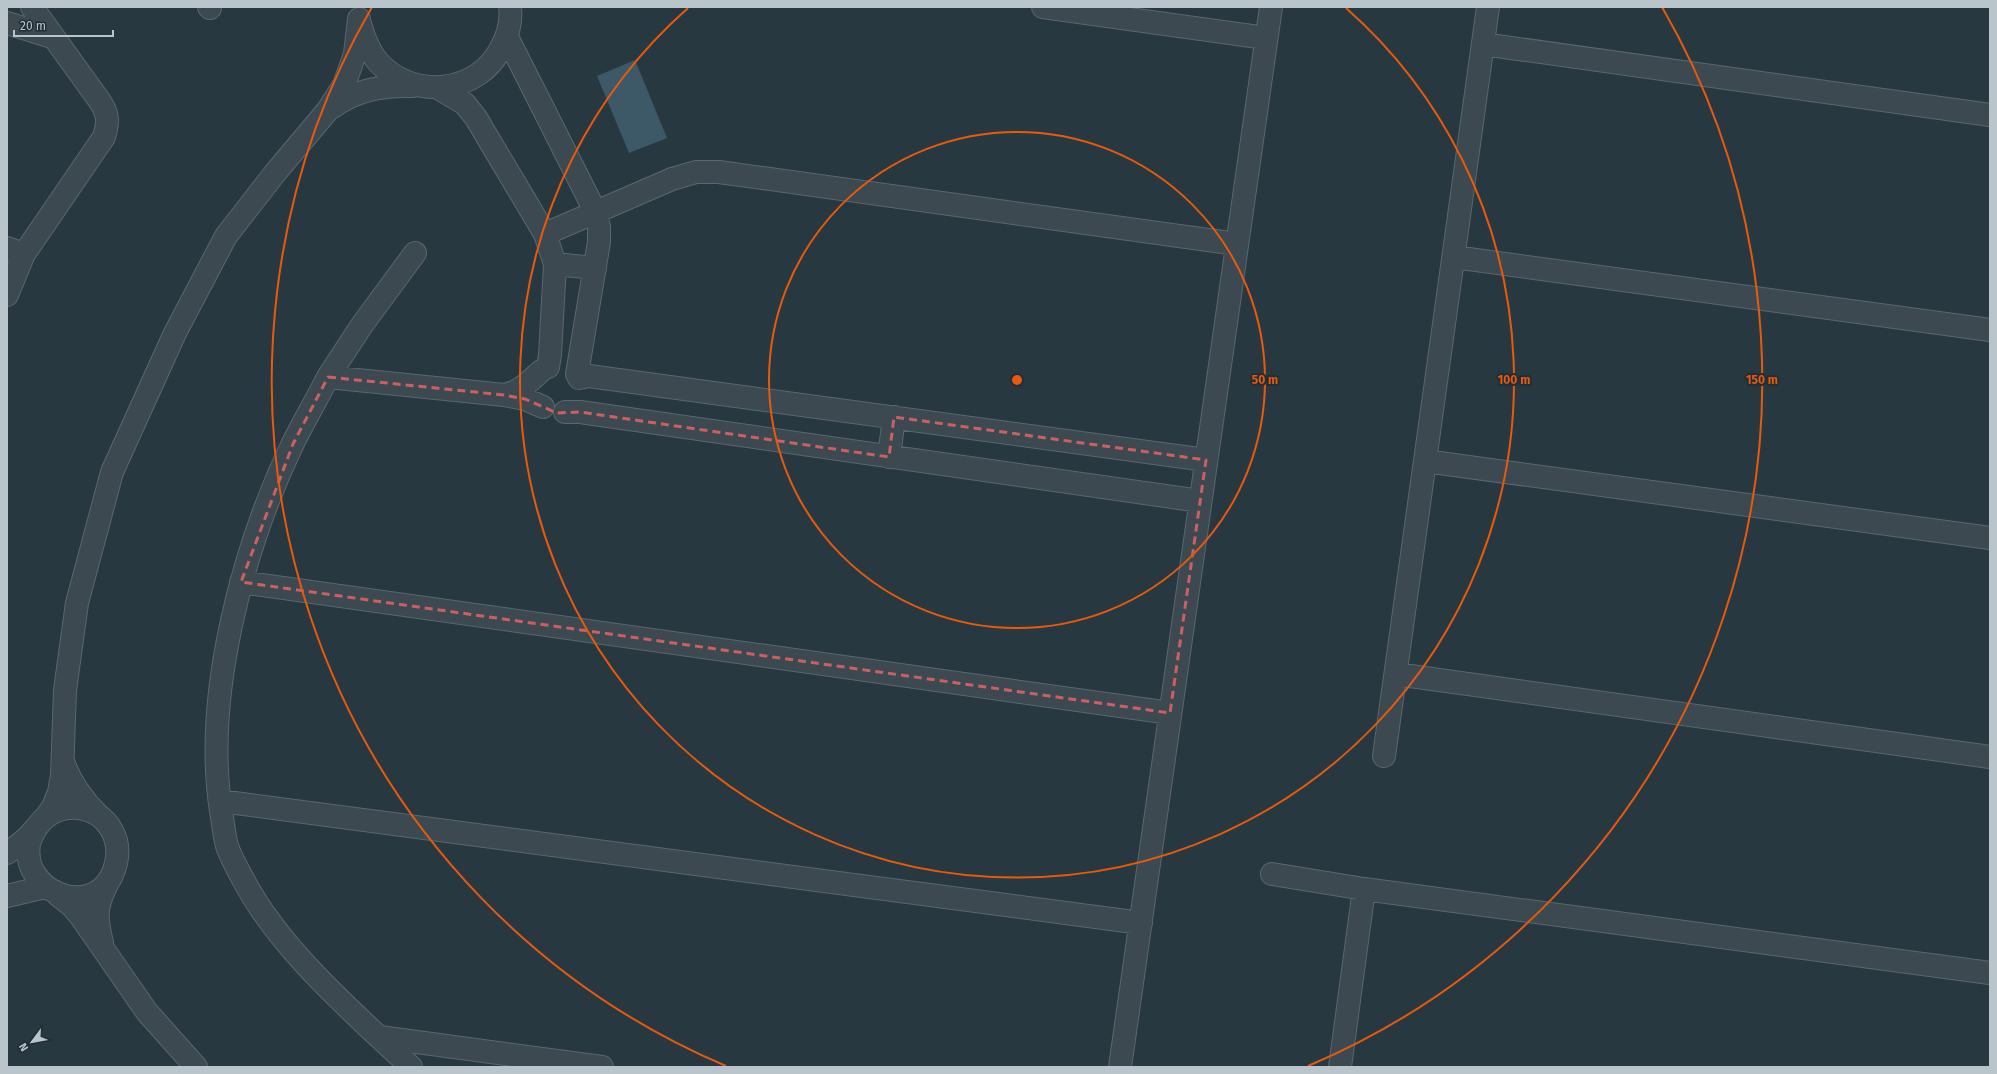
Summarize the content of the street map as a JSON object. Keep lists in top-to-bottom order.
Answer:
{
  "scale_bar": "20 m",
  "north": "bottom left",
  "rings": ["50 m", "100 m", "150 m"]
}
